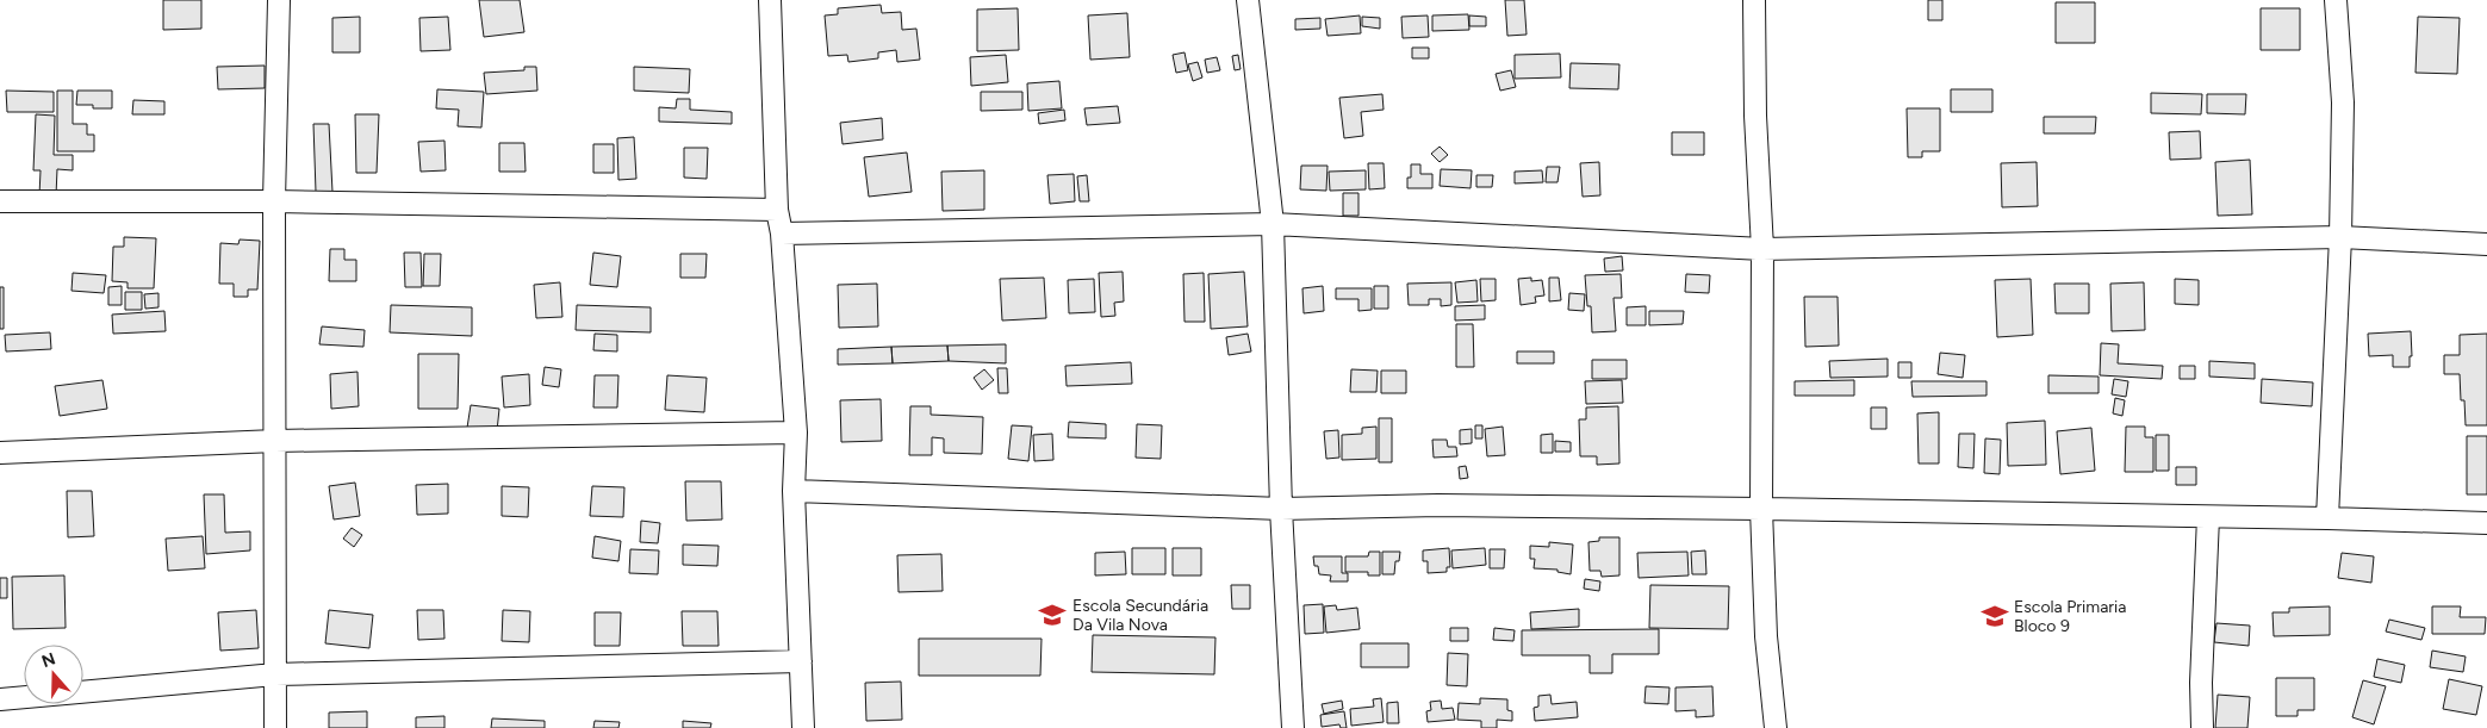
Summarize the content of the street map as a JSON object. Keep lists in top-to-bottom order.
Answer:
{
  "places": {
    "school or university": ["Escola Secundária Da Vila Nova", "Escola Primaria Bloco 9"]
  },
  "north": "top"
}
